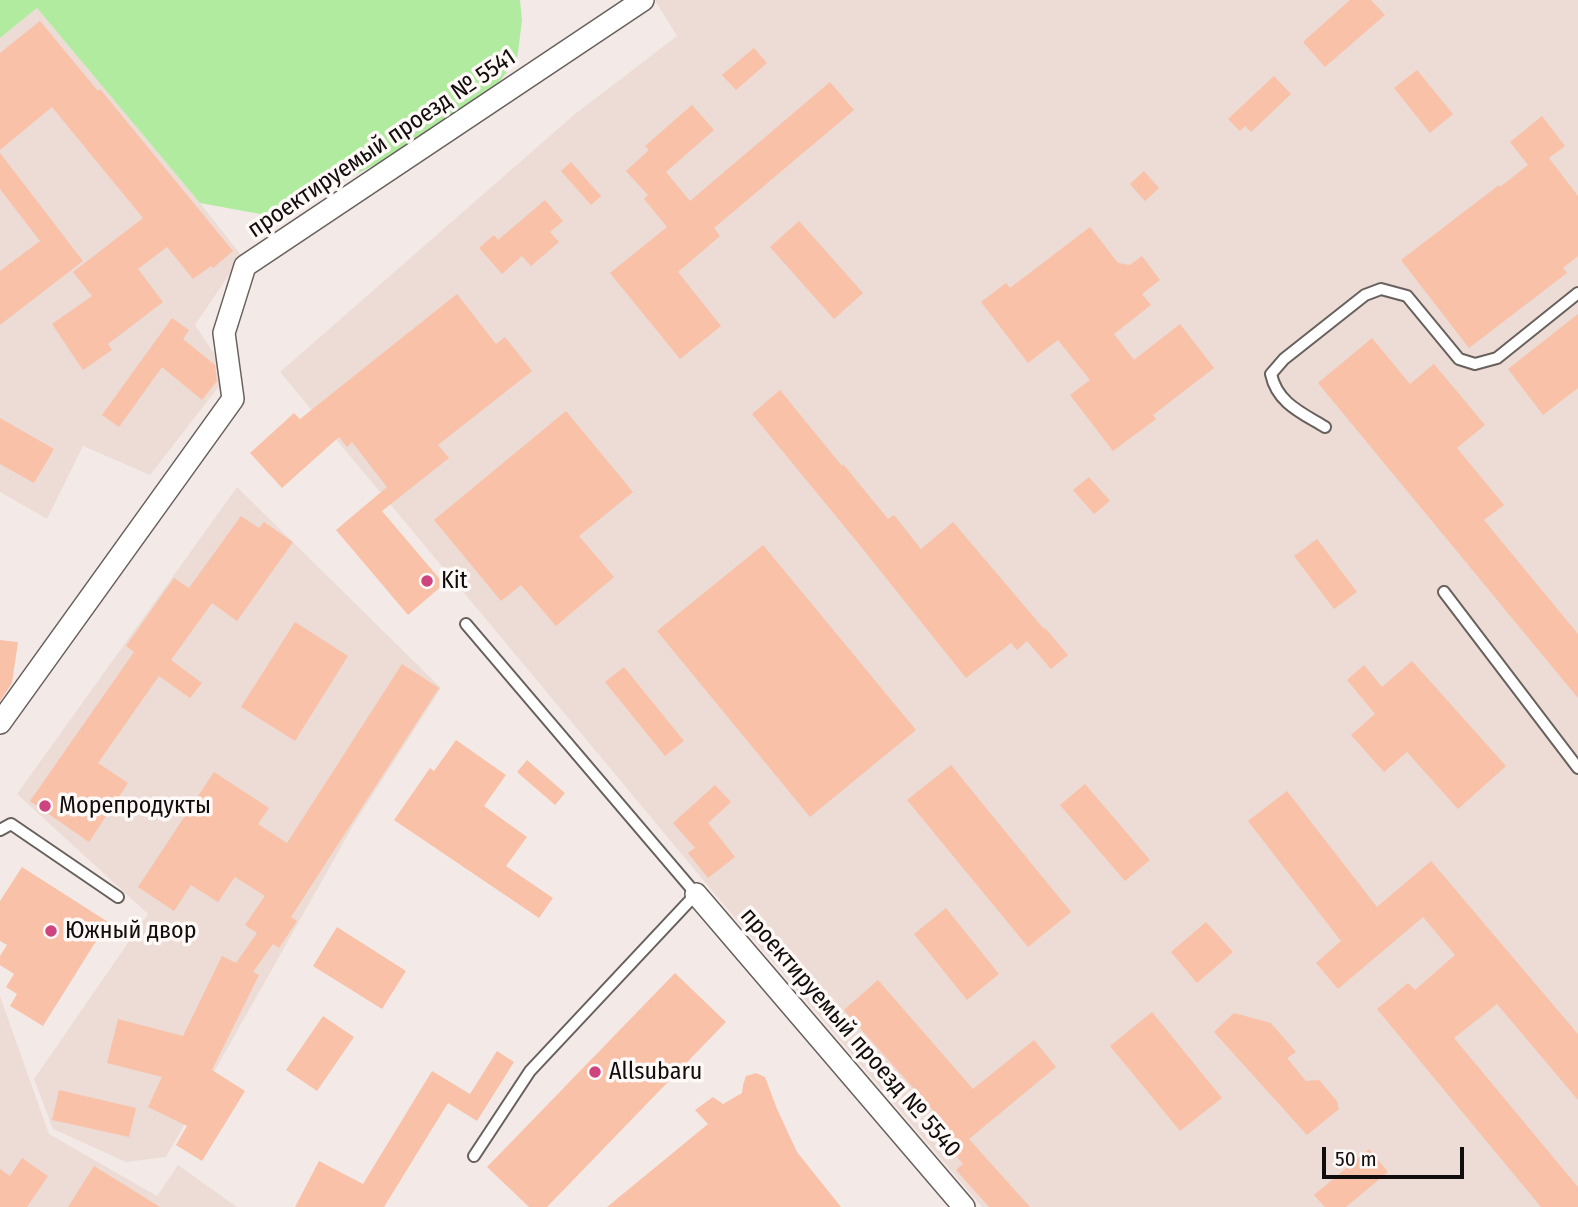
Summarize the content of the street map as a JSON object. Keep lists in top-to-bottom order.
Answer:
{
  "streets": {
    "street": ["проектируемый проезд № 5541", "проектируемый проезд № 5540"]
  },
  "places": [
    "Kit",
    "Морепродукты",
    "Южный двор",
    "Allsubaru"
  ],
  "scale_bar": "50 m"
}
